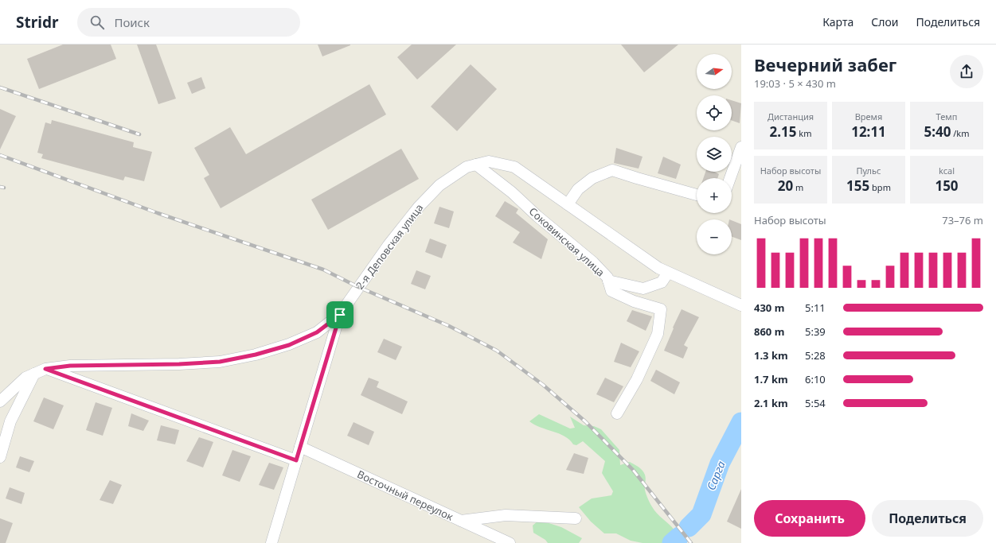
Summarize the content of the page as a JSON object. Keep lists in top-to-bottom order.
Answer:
{
  "streets": {
    "street": ["Соковинская улица", "2-я Деповская улица", "Восточный переулок"]
  },
  "crossings": [
    ["Соковинская улица", "2-я Деповская улица"]
  ],
  "water": ["Сарга"],
  "north": "right",
  "page": {
    "header": "Stridr",
    "search": "Поиск",
    "nav": ["Карта", "Слои", "Поделиться"],
    "heading": ["Вечерний забег", "19:03 · 5 × 430 m"],
    "map_buttons": ["+", "−"],
    "stats": [
      ["Дистанция", "2.15 km"],
      ["Время", "12:11"],
      ["Темп", "5:40 /km"],
      ["Набор высоты", "20 m"],
      ["Пульс", "155 bpm"],
      ["kcal", "150"]
    ],
    "chart": ["Набор высоты", "73–76 m"],
    "list": [
      {
        "name": "430 m",
        "note": "5:11"
      },
      {
        "name": "860 m",
        "note": "5:39"
      },
      {
        "name": "1.3 km",
        "note": "5:28"
      },
      {
        "name": "1.7 km",
        "note": "6:10"
      },
      {
        "name": "2.1 km",
        "note": "5:54"
      }
    ],
    "buttons": ["Сохранить", "Поделиться"]
  }
}
